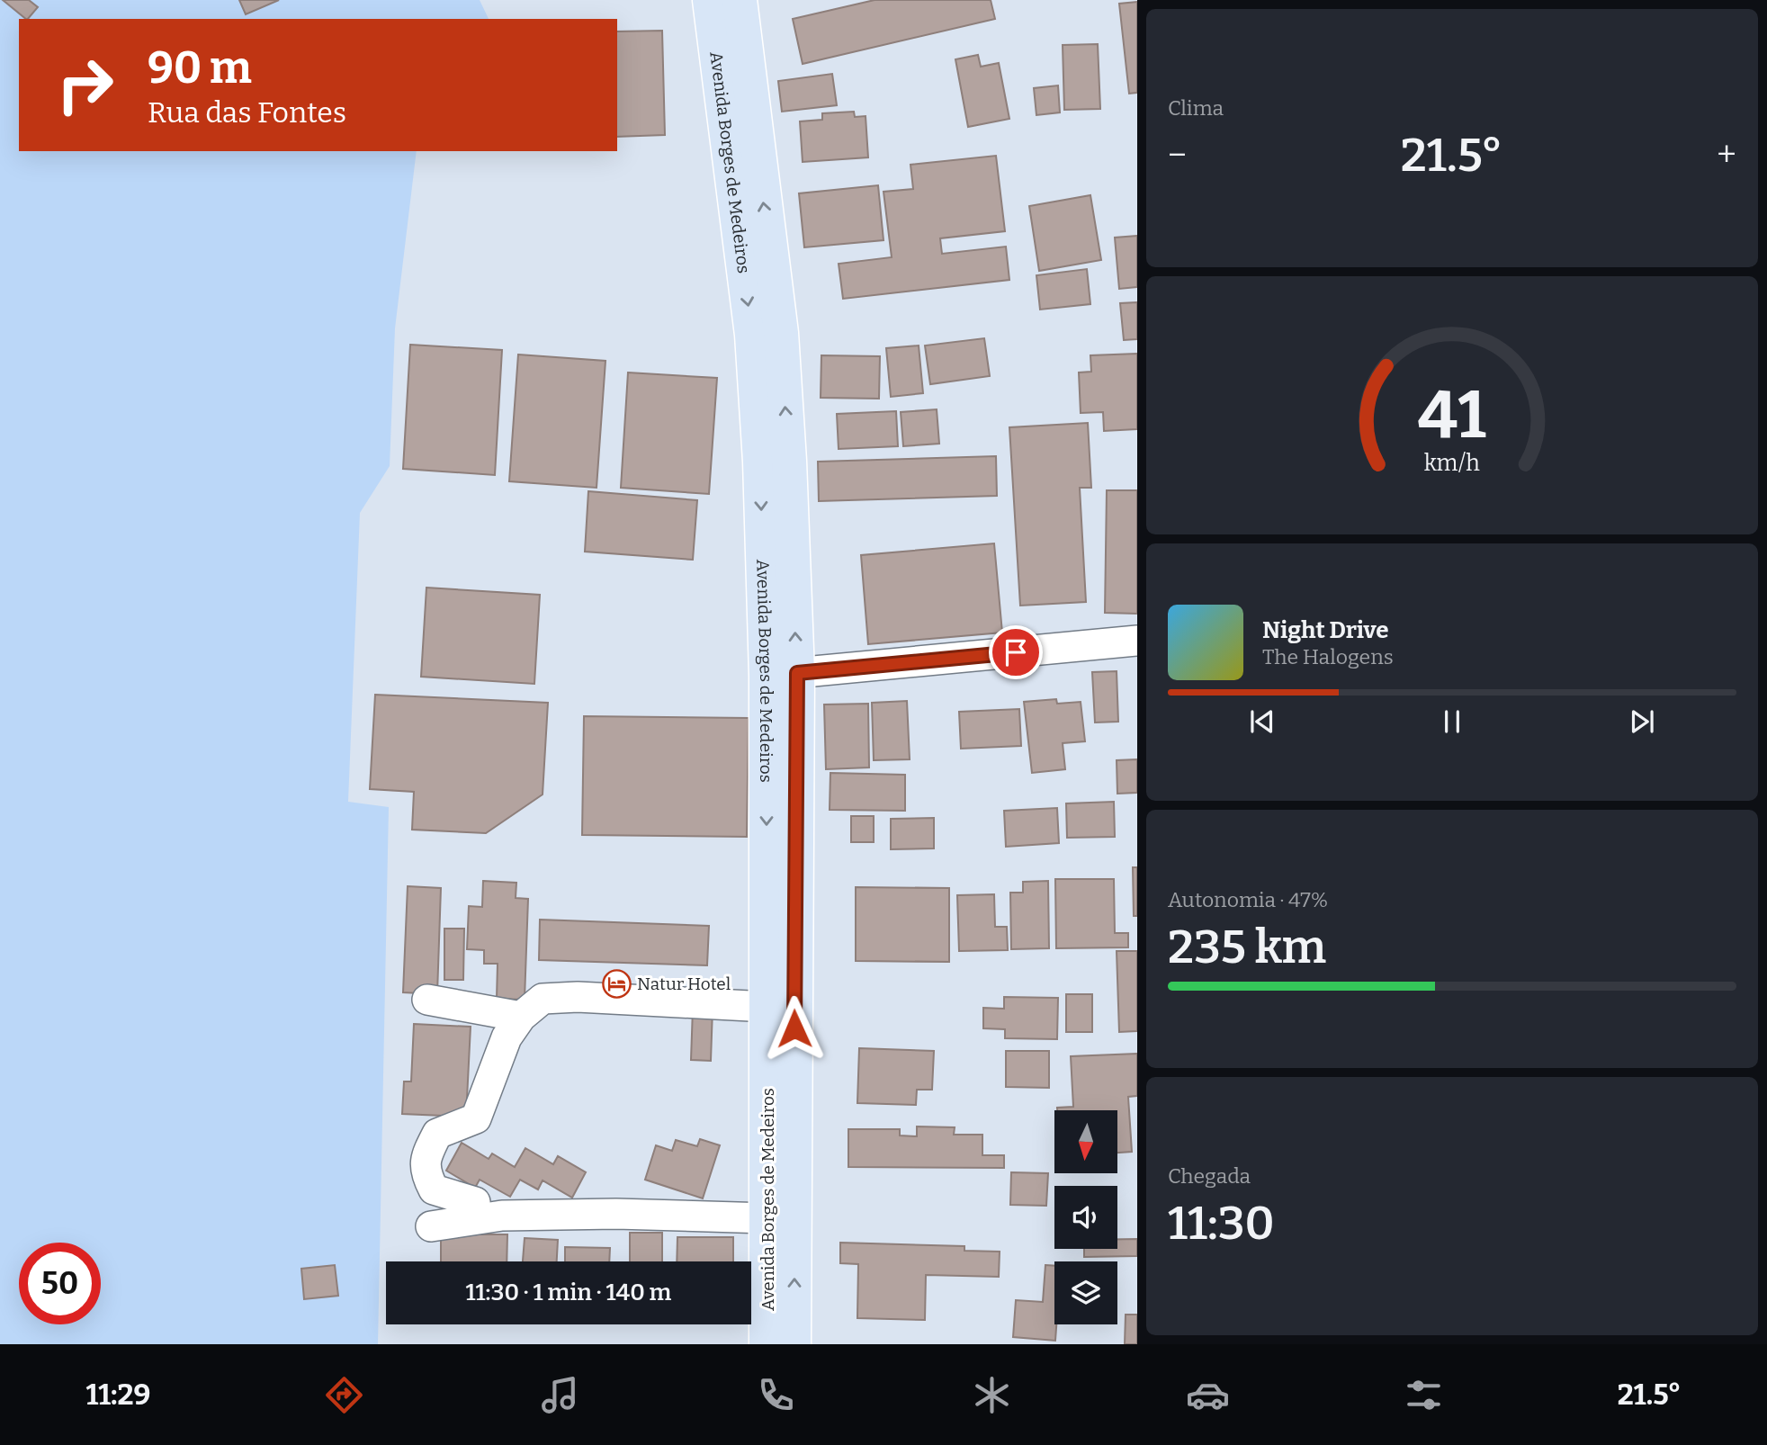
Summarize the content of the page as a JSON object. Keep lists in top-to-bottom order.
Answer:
{
  "streets": {
    "main road": ["Avenida Borges de Medeiros"]
  },
  "places": {
    "hotel": ["Natur Hotel"]
  },
  "north": "bottom",
  "page": {
    "tile": [
      "Clima",
      ["Autonomia · 47%", "235 km"],
      ["Chegada", "11:30"]
    ],
    "turn": ["90 m", "Rua das Fontes"],
    "heat": ["−", "21.5°", "+"],
    "song": ["Night Drive", "The Halogens"],
    "limit": "50",
    "trip": "11:30 · 1 min · 140 m",
    "tabs": ["11:29", "21.5°"],
    "gauge": ["41", "km/h"]
  }
}
